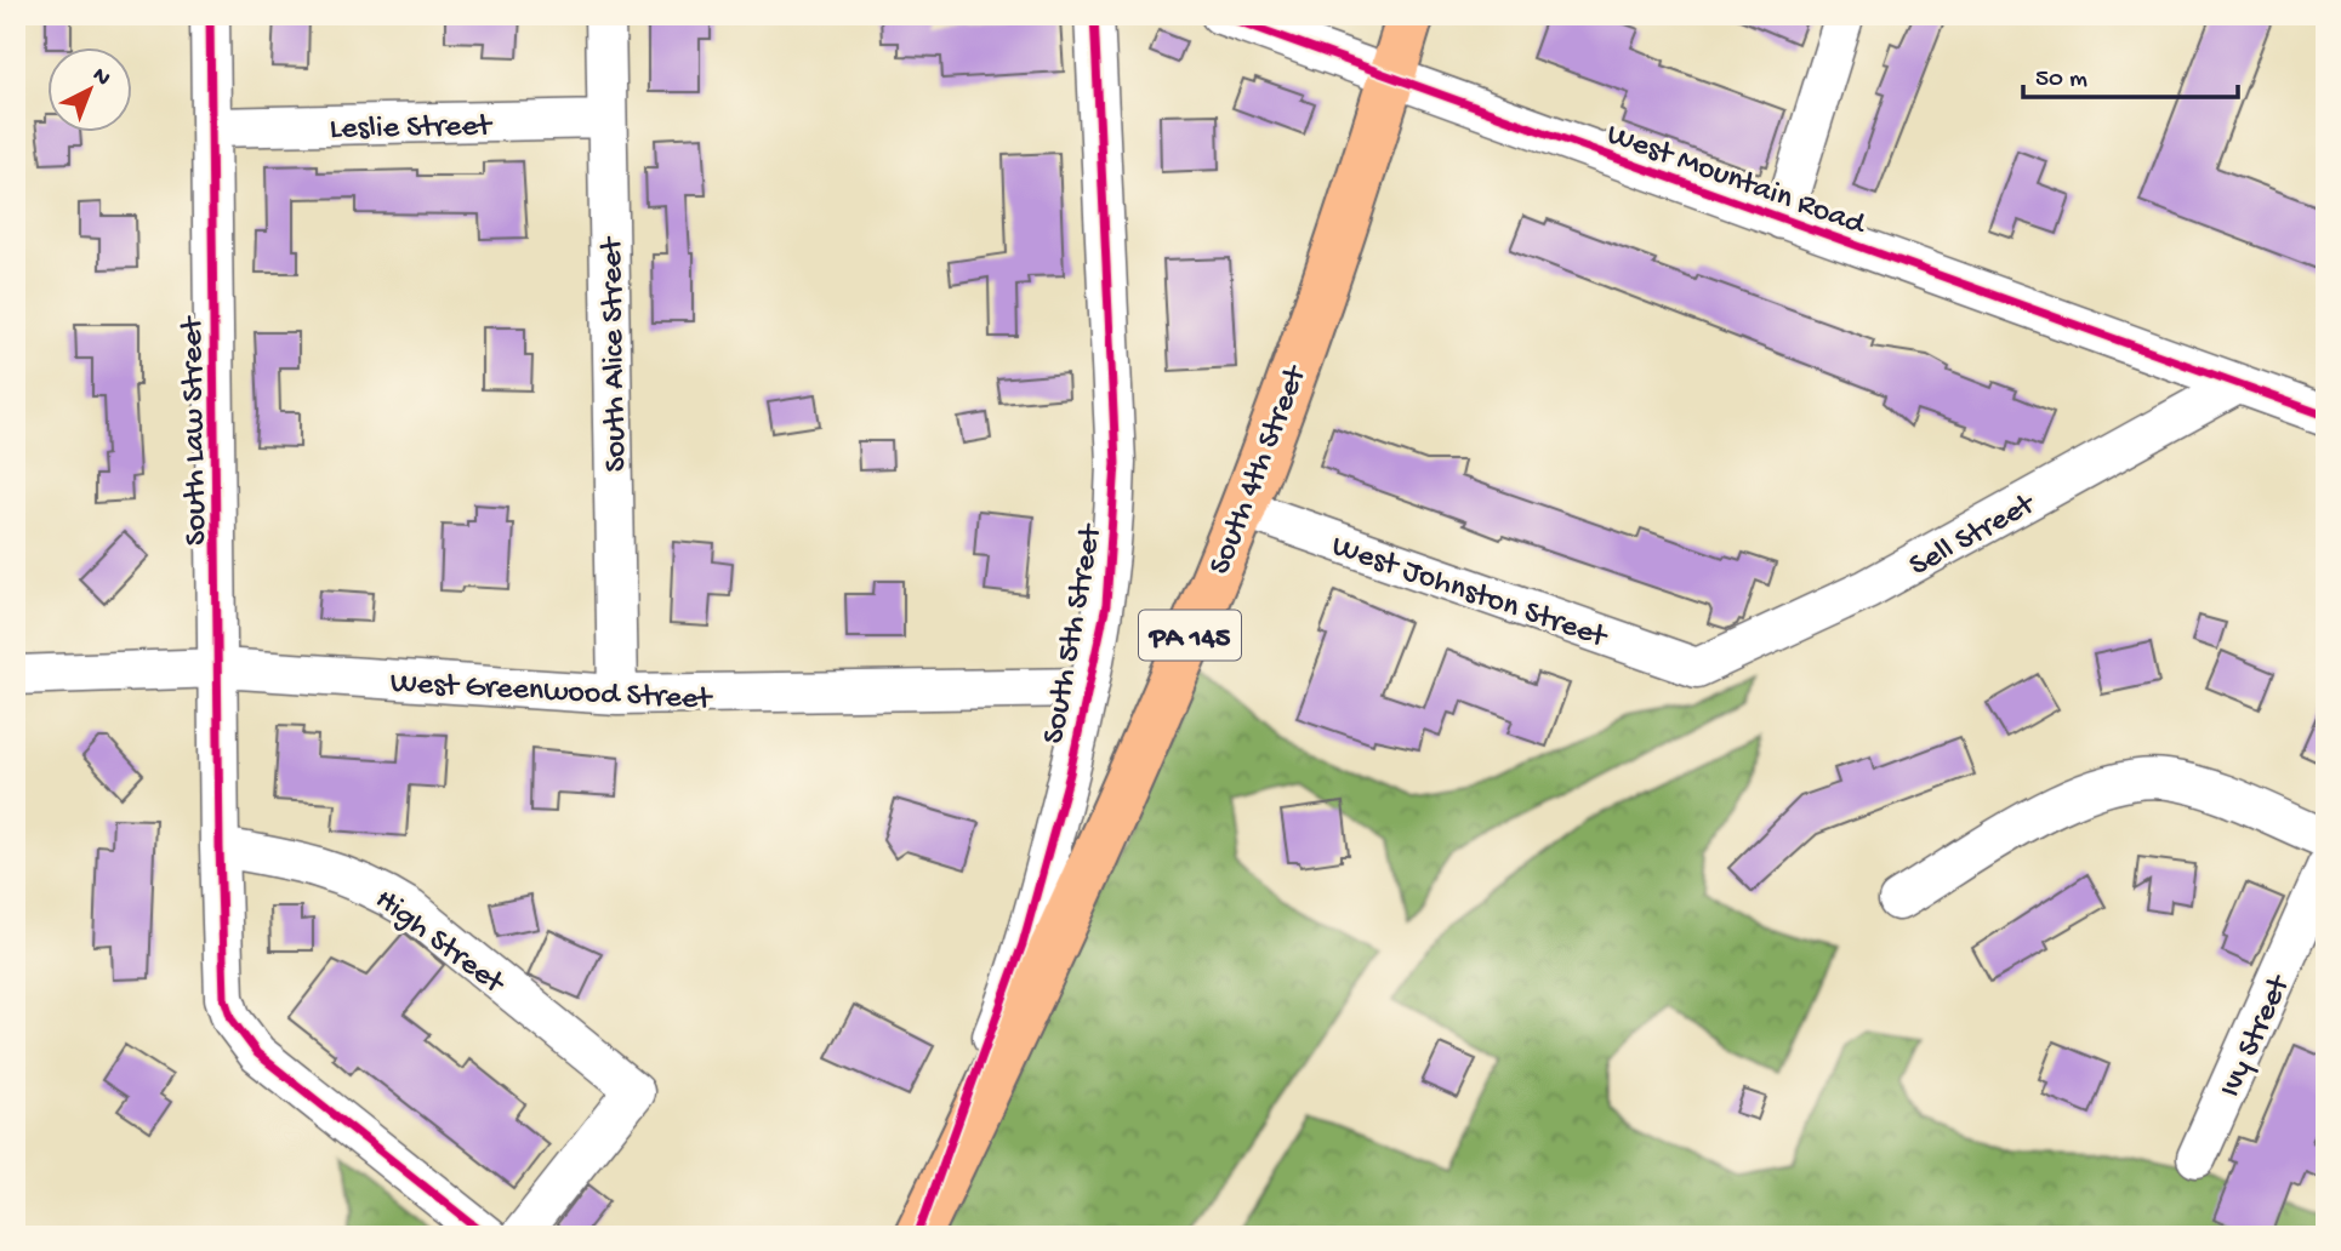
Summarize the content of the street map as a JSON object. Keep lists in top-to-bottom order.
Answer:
{
  "streets": {
    "main road": ["South 4th Street", "PA 145"],
    "street": [
      "Leslie Street",
      "West Mountain Road",
      "South Alice Street",
      "South Law Street",
      "Sell Street",
      "West Johnston Street",
      "South 5th Street",
      "West Greenwood Street",
      "High Street",
      "Ivy Street"
    ]
  },
  "crossings": [
    ["Leslie Street", "South Alice Street"],
    ["Leslie Street", "South Law Street"],
    ["West Mountain Road", "South 4th Street"],
    ["West Mountain Road", "Sell Street"],
    ["South Alice Street", "West Greenwood Street"],
    ["South Law Street", "West Greenwood Street"],
    ["South Law Street", "High Street"],
    ["South 4th Street", "West Johnston Street"],
    ["South 4th Street", "South 5th Street"],
    ["Sell Street", "West Johnston Street"],
    ["South 5th Street", "West Greenwood Street"]
  ],
  "scale_bar": "50 m",
  "north": "top right"
}
